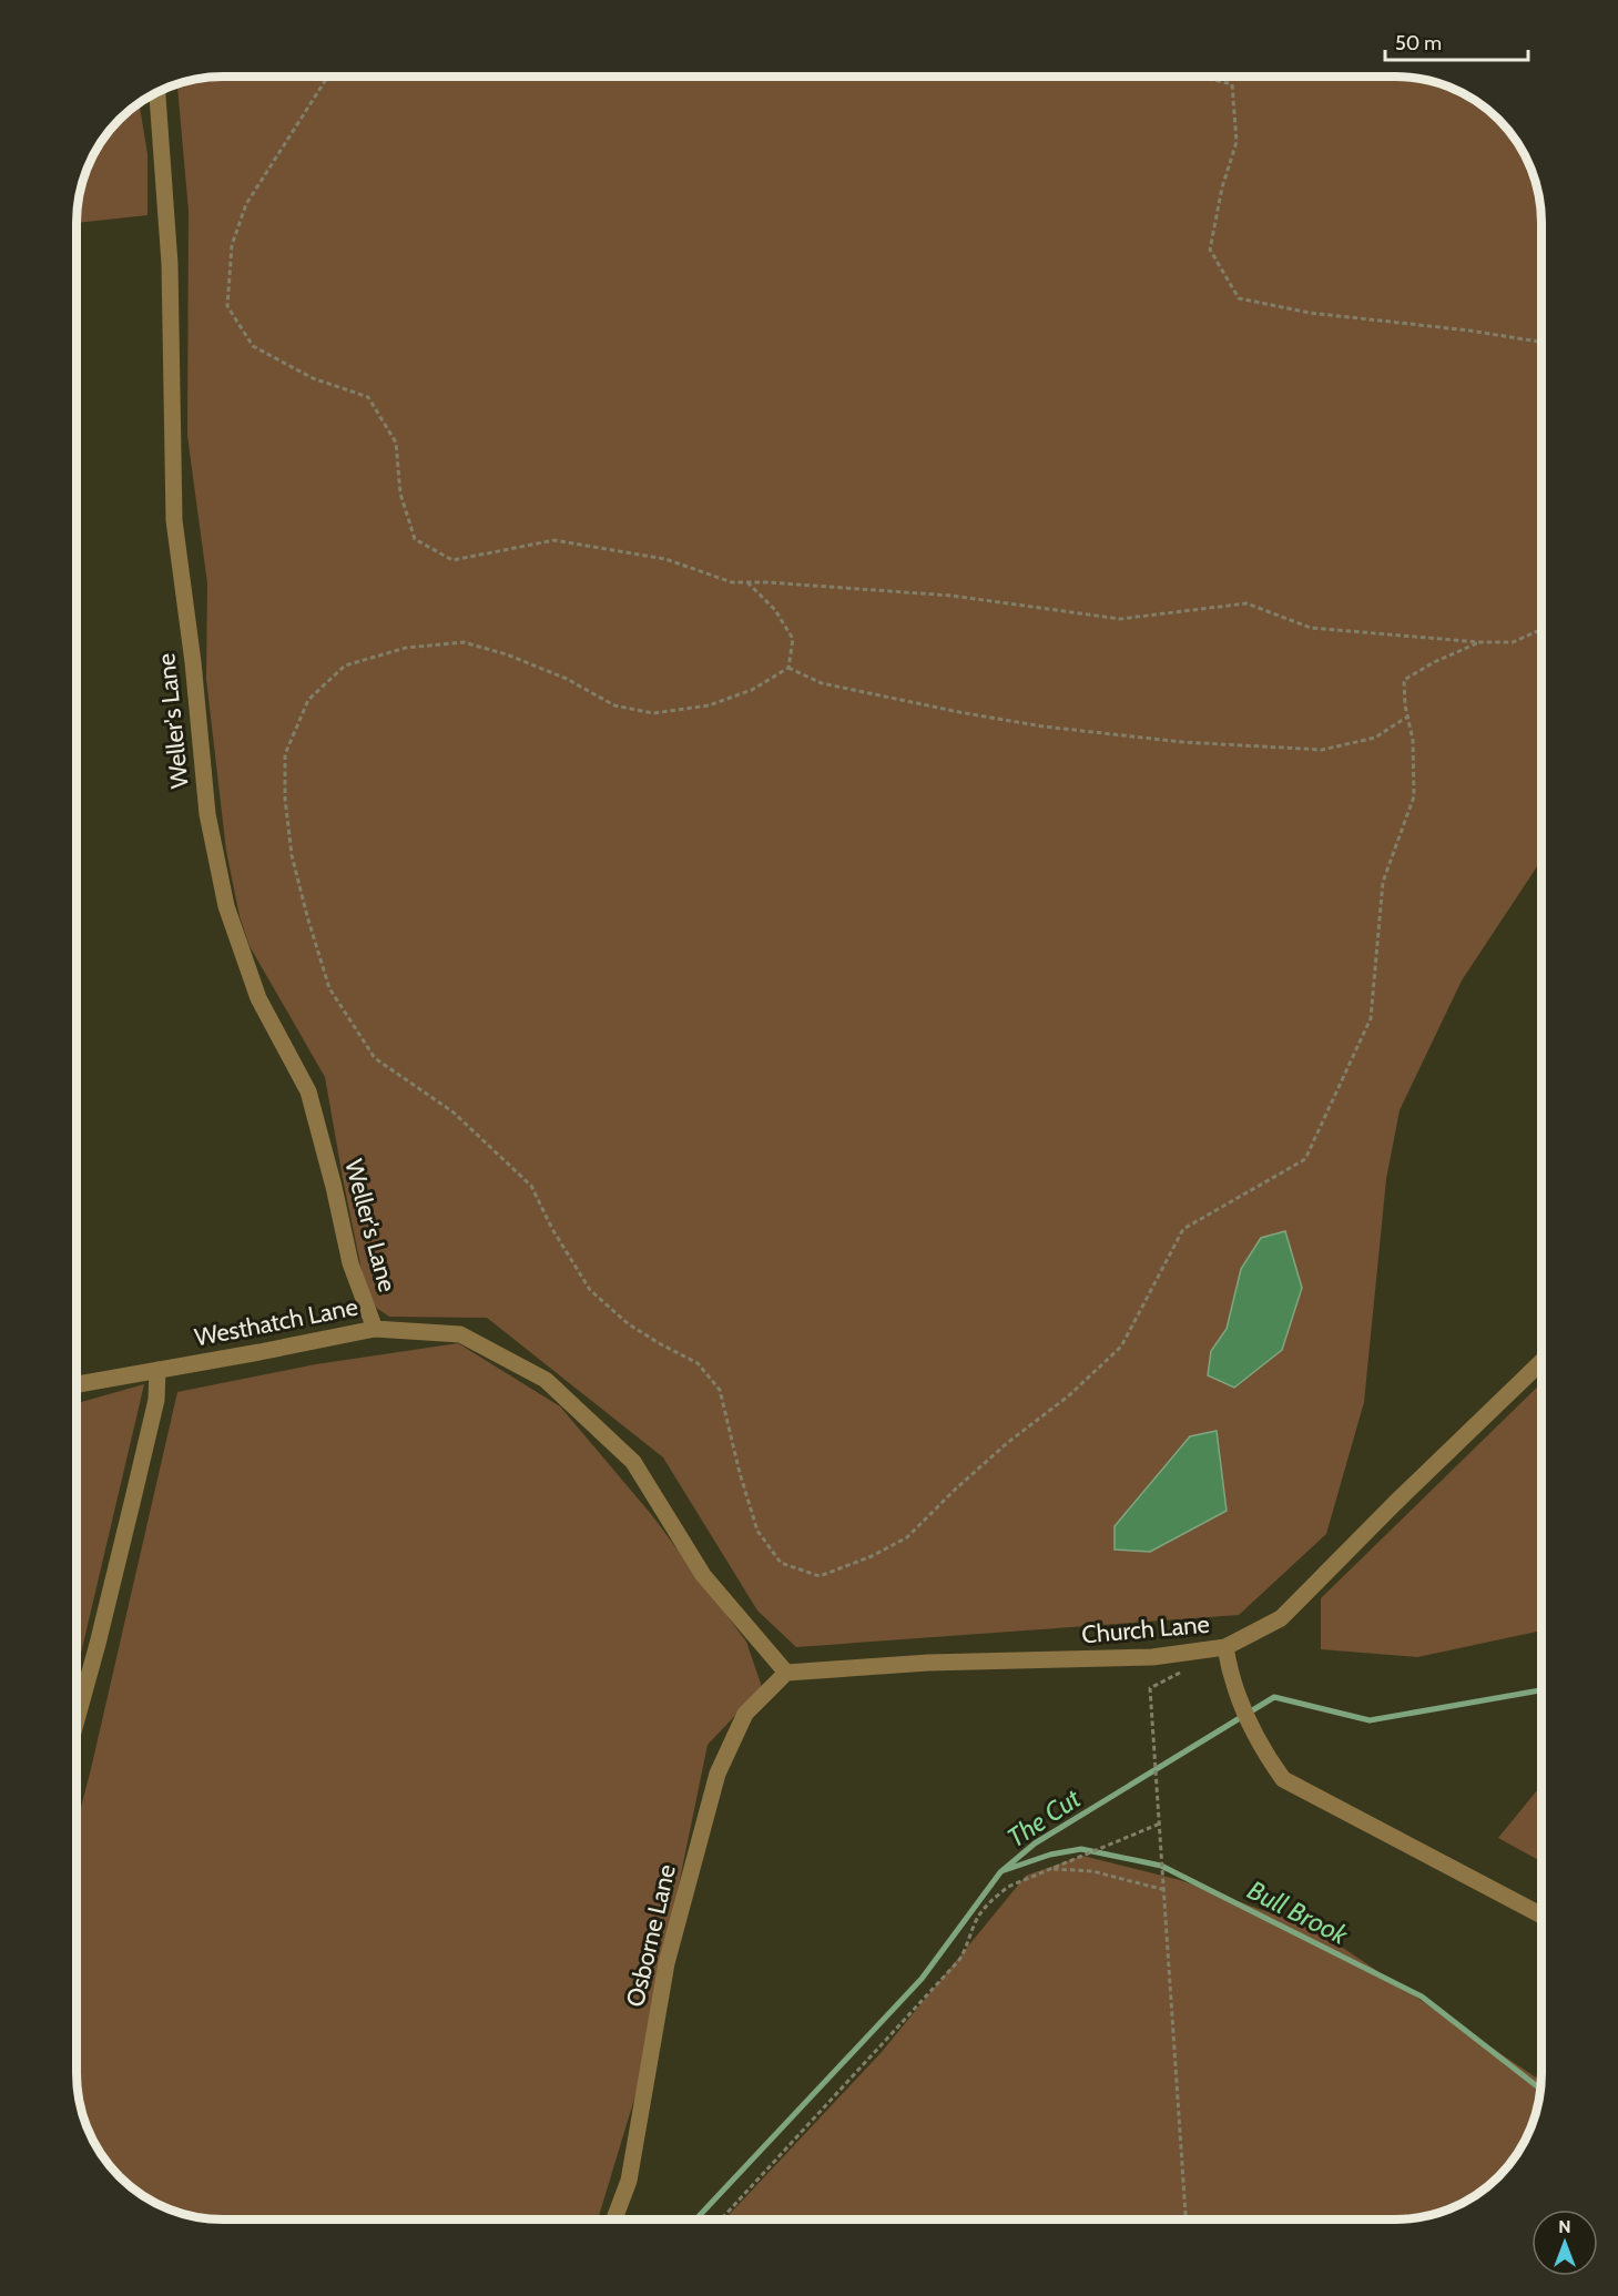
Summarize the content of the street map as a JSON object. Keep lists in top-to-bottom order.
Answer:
{
  "streets": {
    "street": [
      "Weller's Lane",
      "Westhatch Lane",
      "Church Lane",
      "Osborne Lane"
    ]
  },
  "crossings": [
    ["Weller's Lane", "Westhatch Lane"],
    ["Westhatch Lane", "Church Lane"],
    ["Westhatch Lane", "Osborne Lane"],
    ["Church Lane", "Osborne Lane"]
  ],
  "water": ["The Cut", "Bull Brook"],
  "scale_bar": "50 m",
  "north": "top"
}
